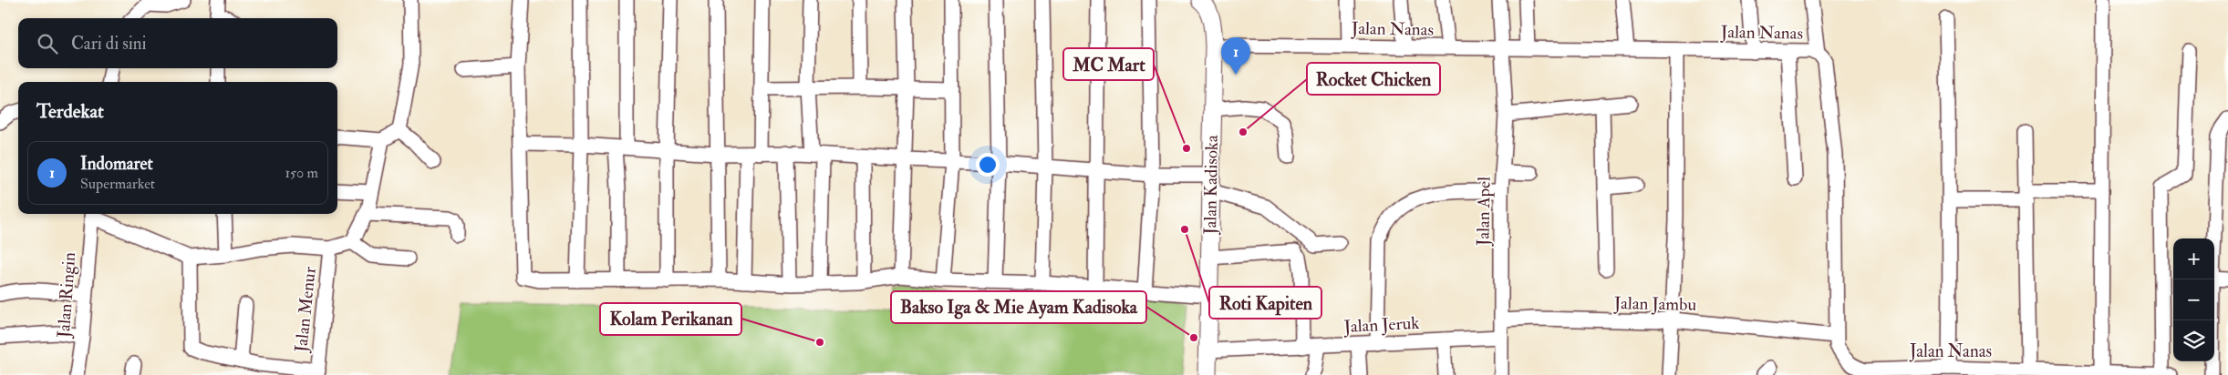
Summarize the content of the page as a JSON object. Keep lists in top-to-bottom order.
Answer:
{
  "streets": {
    "street": [
      "Jalan Nanas",
      "Jalan Kadisoka",
      "Jalan Apel",
      "Jalan Ringin",
      "Jalan Jambu",
      "Jalan Menur",
      "Jalan Jeruk"
    ]
  },
  "crossings": [
    ["Jalan Nanas", "Jalan Kadisoka"],
    ["Jalan Nanas", "Jalan Apel"],
    ["Jalan Nanas", "Jalan Jambu"],
    ["Jalan Kadisoka", "Jalan Jeruk"],
    ["Jalan Apel", "Jalan Jambu"],
    ["Jalan Apel", "Jalan Jeruk"]
  ],
  "places": [
    "Rocket Chicken",
    "MC Mart",
    "Roti Kapiten",
    "Bakso Iga & Mie Ayam Kadisoka",
    "Kolam Perikanan"
  ],
  "page": {
    "search": "Cari di sini",
    "pins": "1",
    "heading": "Terdekat",
    "list": [
      {
        "mark": "1",
        "name": "Indomaret",
        "note": "Supermarket",
        "value": "150 m"
      }
    ],
    "map_buttons": ["+", "−"]
  }
}
